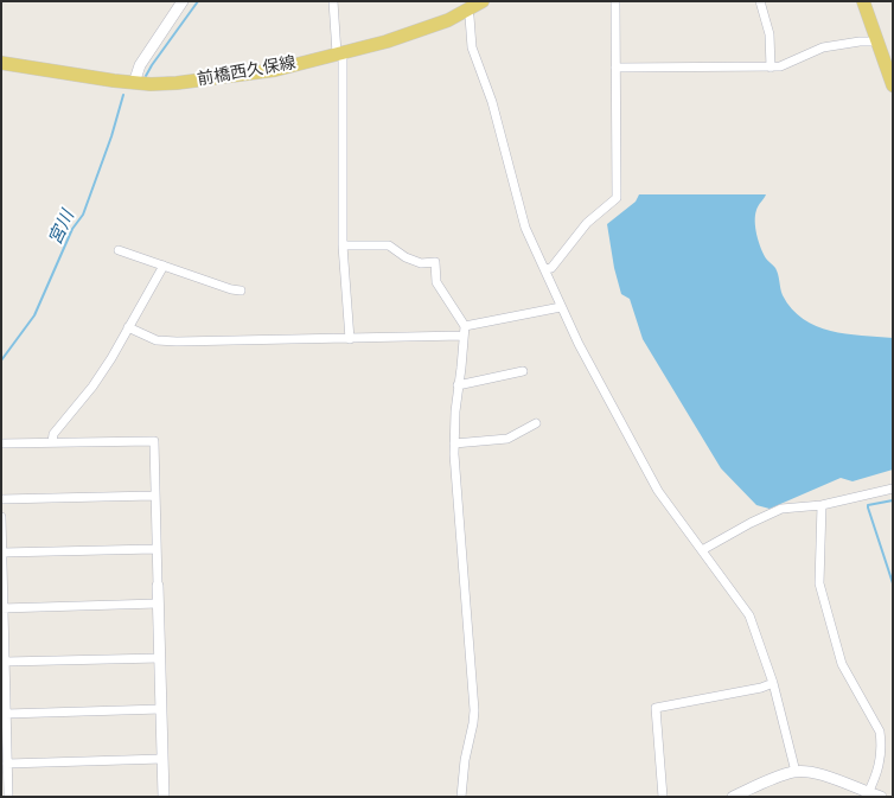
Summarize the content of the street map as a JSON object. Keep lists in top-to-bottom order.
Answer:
{
  "streets": {
    "main road": ["前橋西久保線"]
  },
  "water": ["宮川"]
}
